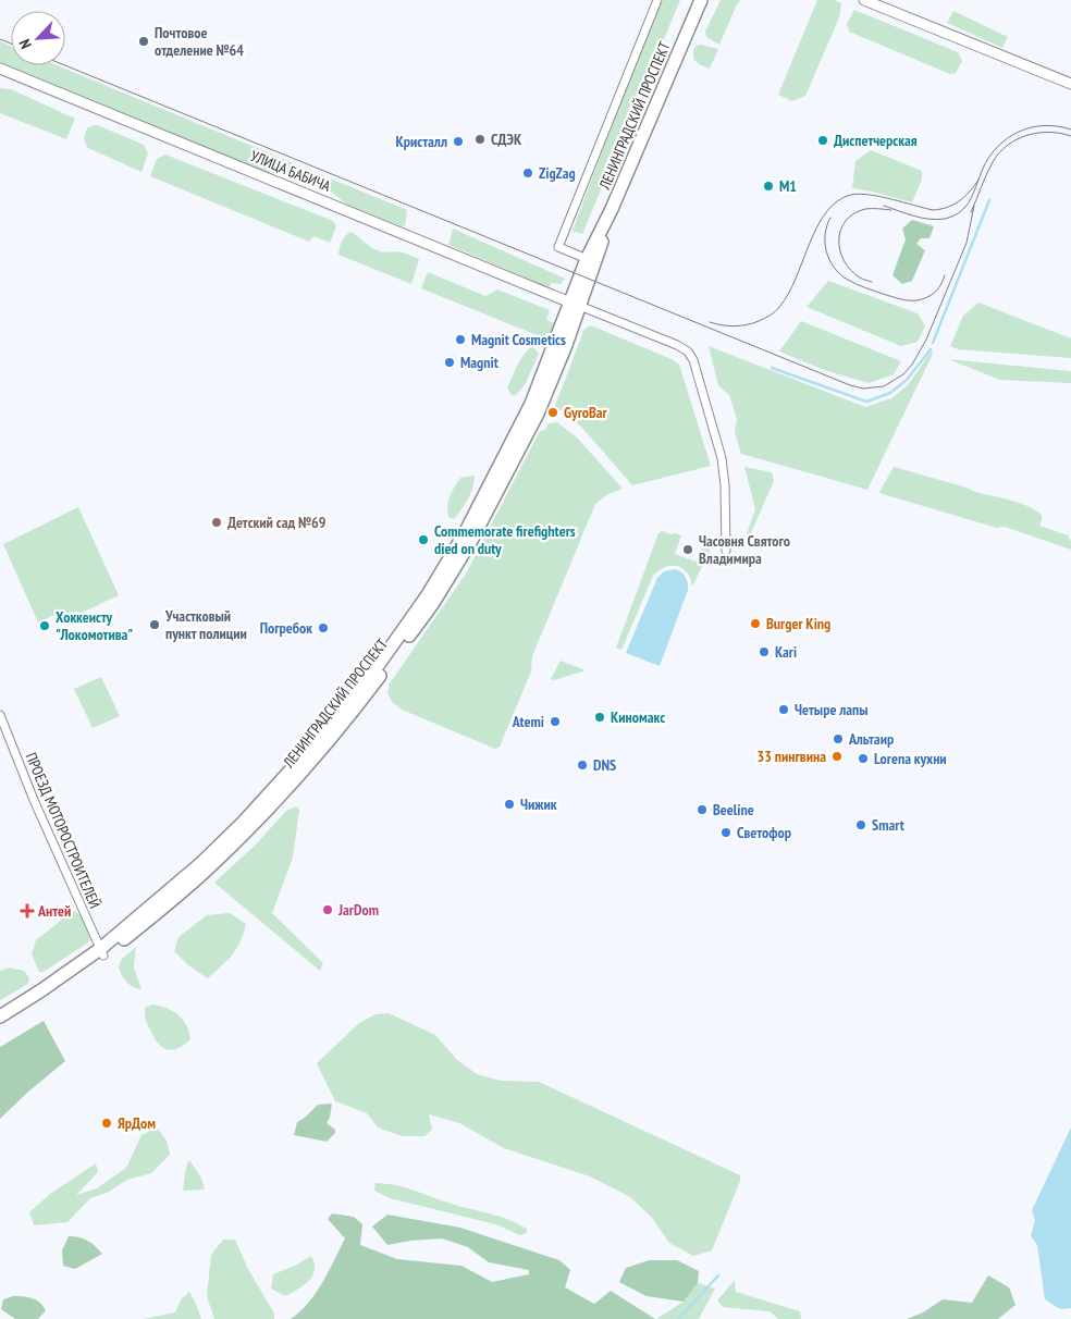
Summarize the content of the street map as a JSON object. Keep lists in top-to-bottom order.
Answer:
{
  "streets": {
    "main road": ["ЛЕНИНГРАДСКИЙ ПРОСПЕКТ"],
    "street": ["УЛИЦА БАБИЧА", "ПРОЕЗД МОТОРОСТРОИТЕЛЕЙ"]
  },
  "crossings": [
    ["ЛЕНИНГРАДСКИЙ ПРОСПЕКТ", "УЛИЦА БАБИЧА"],
    ["ЛЕНИНГРАДСКИЙ ПРОСПЕКТ", "ПРОЕЗД МОТОРОСТРОИТЕЛЕЙ"]
  ],
  "places": {
    "other": [
      "Почтовое отделение №64",
      "СДЭК",
      "Диспетчерская",
      "Кристалл",
      "ZigZag",
      "М1",
      "Magnit Cosmetics",
      "Magnit",
      "GyroBar",
      "Детский сад №69",
      "Commemorate firefighters died on duty",
      "Часовня Святого Владимира",
      "Burger King",
      "Участковый пункт полиции",
      "Хоккеисту \"Локомотива\"",
      "Погребок",
      "Kari",
      "Четыре лапы",
      "Киномакс",
      "Atemi",
      "Альтаир",
      "33 пингвина",
      "Lorena кухни",
      "DNS",
      "Чижик",
      "Beeline",
      "Smart",
      "Светофор",
      "JarDom",
      "ЯрДом"
    ],
    "health": ["Антей"]
  },
  "north": "bottom left"
}
